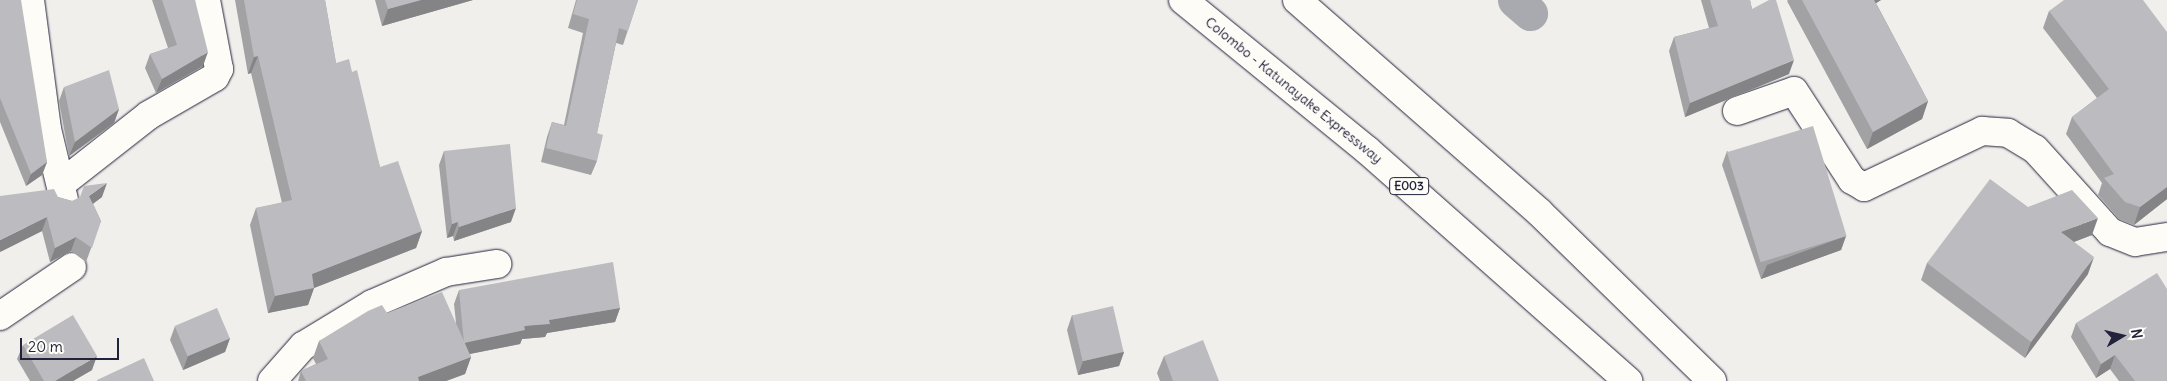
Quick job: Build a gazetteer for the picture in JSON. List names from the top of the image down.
{
  "streets": {
    "main road": ["Colombo - Katunayake Expressway", "E003"]
  },
  "scale_bar": "20 m",
  "north": "right"
}
